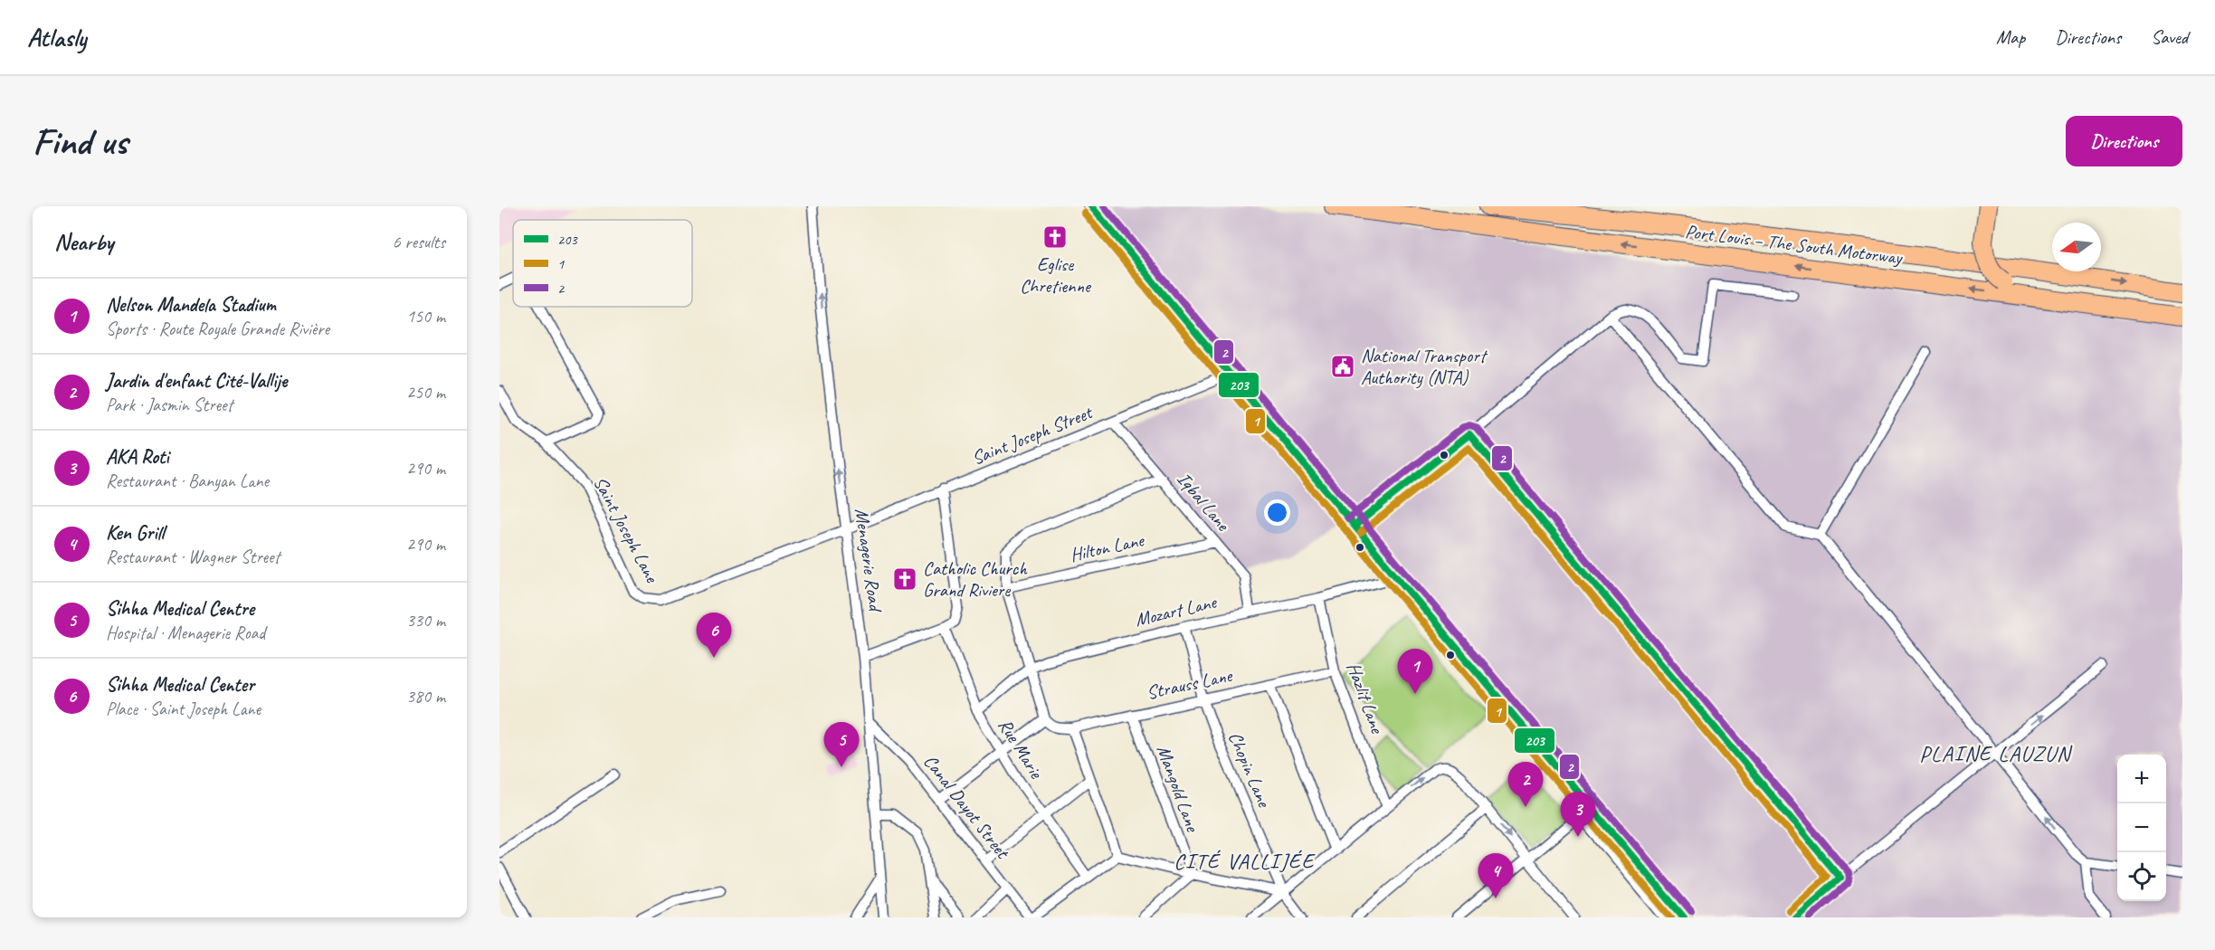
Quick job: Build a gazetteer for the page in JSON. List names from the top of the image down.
{
  "streets": {
    "highway": ["Port Louis – The South Motorway"],
    "street": [
      "Saint Joseph Street",
      "Iqbal Lane",
      "Saint Joseph Lane",
      "Hilton Lane",
      "Menagerie Road",
      "Mozart Lane",
      "Strauss Lane",
      "Hazlit Lane",
      "Rue Marie",
      "Chopin Lane",
      "Mangold Lane",
      "Canal Dayot Street"
    ]
  },
  "crossings": [
    ["Saint Joseph Street", "Iqbal Lane"],
    ["Saint Joseph Street", "Saint Joseph Lane"],
    ["Saint Joseph Street", "Menagerie Road"],
    ["Iqbal Lane", "Hilton Lane"],
    ["Iqbal Lane", "Mozart Lane"],
    ["Saint Joseph Lane", "Menagerie Road"],
    ["Menagerie Road", "Canal Dayot Street"],
    ["Mozart Lane", "Hazlit Lane"],
    ["Mozart Lane", "Rue Marie"],
    ["Mozart Lane", "Chopin Lane"],
    ["Strauss Lane", "Hazlit Lane"],
    ["Strauss Lane", "Chopin Lane"],
    ["Strauss Lane", "Mangold Lane"]
  ],
  "one_way": ["Menagerie Road"],
  "districts": ["PLAINE LAUZUN", "CITÉ VALLIJÉE"],
  "places": {
    "church": ["Eglise Chretienne", "Catholic Church Grand Riviere"],
    "public building": ["National Transport Authority (NTA)"]
  },
  "lines": ["transit line 203", "transit line 2", "transit line 1"],
  "legend": ["203", "1", "2"],
  "north": "left",
  "page": {
    "header": "Atlasly",
    "nav": ["Map", "Directions", "Saved"],
    "buttons": "Directions",
    "title": "Find us",
    "heading": ["Nearby", "6 results"],
    "list": [
      {
        "mark": "1",
        "name": "Nelson Mandela Stadium",
        "note": "Sports · Route Royale Grande Rivière",
        "value": "150 m"
      },
      {
        "mark": "2",
        "name": "Jardin d'enfant Cité-Vallije",
        "note": "Park · Jasmin Street",
        "value": "250 m"
      },
      {
        "mark": "3",
        "name": "AKA Roti",
        "note": "Restaurant · Banyan Lane",
        "value": "290 m"
      },
      {
        "mark": "4",
        "name": "Ken Grill",
        "note": "Restaurant · Wagner Street",
        "value": "290 m"
      },
      {
        "mark": "5",
        "name": "Sihha Medical Centre",
        "note": "Hospital · Menagerie Road",
        "value": "330 m"
      },
      {
        "mark": "6",
        "name": "Sihha Medical Center",
        "note": "Place · Saint Joseph Lane",
        "value": "380 m"
      }
    ],
    "pins": [
      "6",
      "1",
      "5",
      "2",
      "3",
      "4"
    ],
    "map_buttons": ["+", "−"]
  }
}
